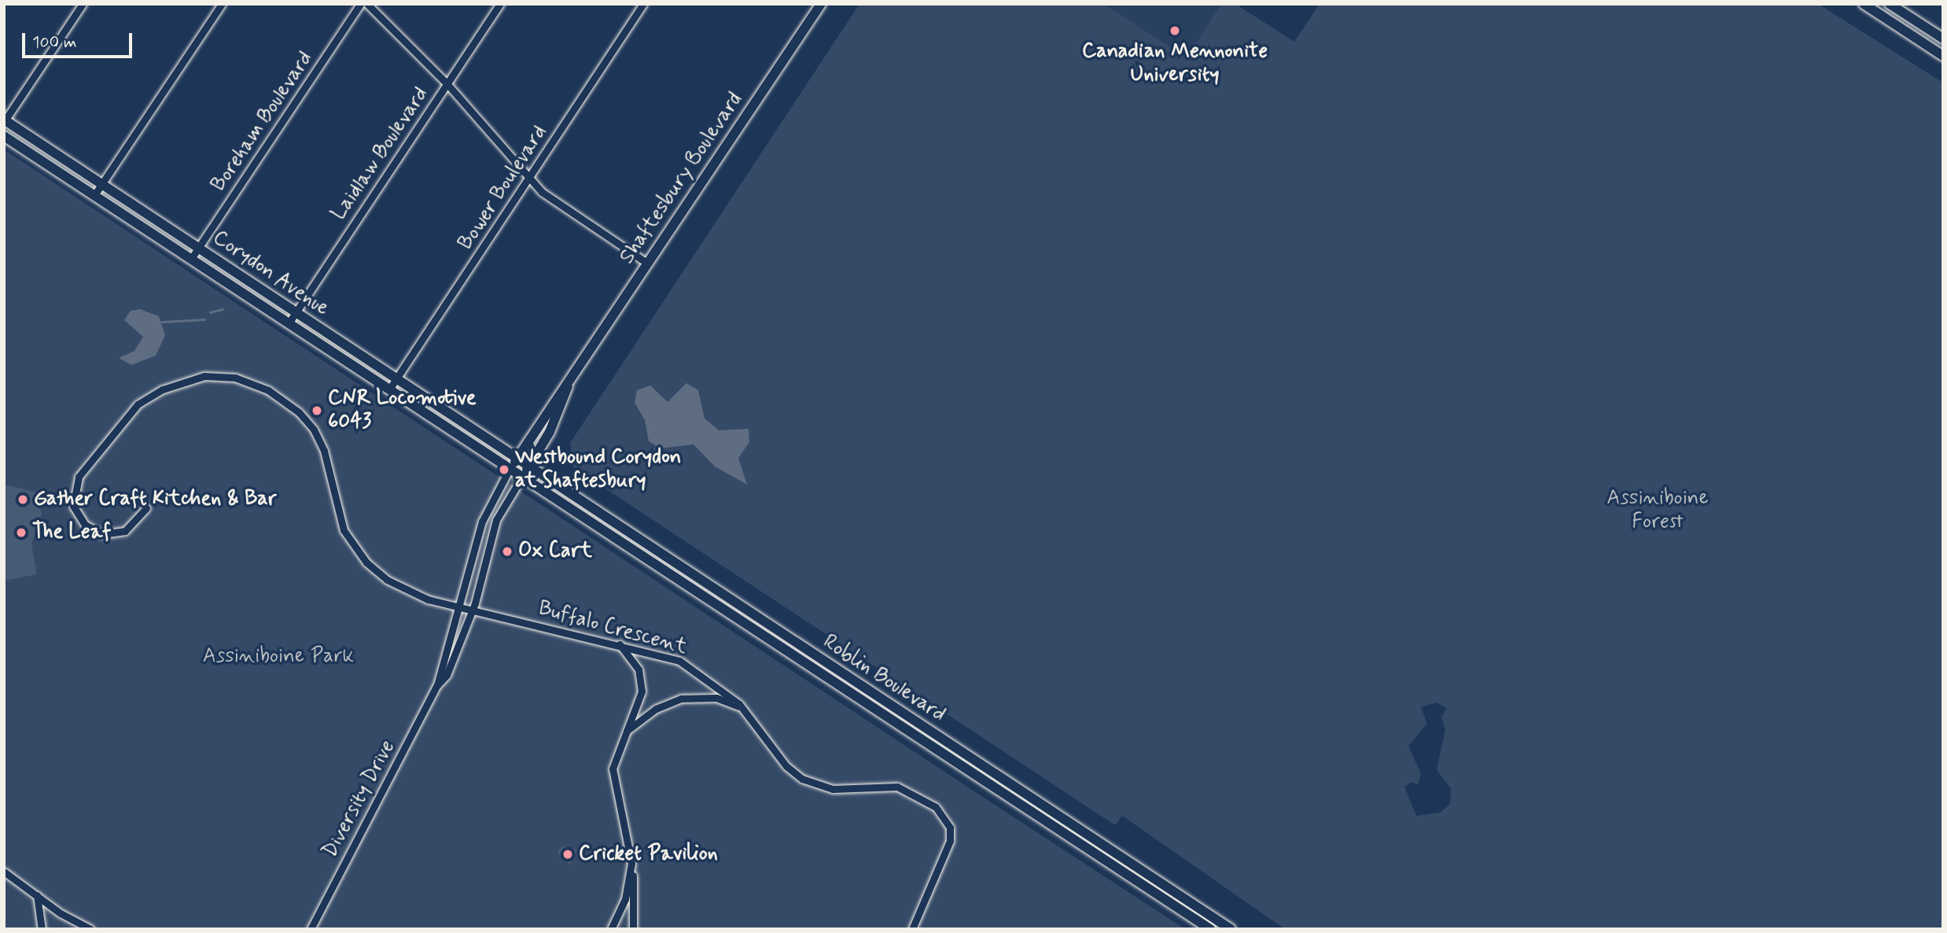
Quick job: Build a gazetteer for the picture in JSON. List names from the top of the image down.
{
  "streets": {
    "main road": ["Shaftesbury Boulevard", "Corydon Avenue", "Roblin Boulevard"],
    "street": [
      "Boreham Boulevard",
      "Laidlaw Boulevard",
      "Bower Boulevard",
      "Buffalo Crescent",
      "Diversity Drive"
    ]
  },
  "crossings": [
    ["Boreham Boulevard", "Corydon Avenue"],
    ["Laidlaw Boulevard", "Corydon Avenue"],
    ["Shaftesbury Boulevard", "Corydon Avenue"],
    ["Shaftesbury Boulevard", "Roblin Boulevard"],
    ["Shaftesbury Boulevard", "Diversity Drive"],
    ["Bower Boulevard", "Corydon Avenue"],
    ["Corydon Avenue", "Roblin Boulevard"],
    ["Corydon Avenue", "Diversity Drive"],
    ["Buffalo Crescent", "Diversity Drive"],
    ["Roblin Boulevard", "Diversity Drive"]
  ],
  "parks": ["Assiniboine Forest", "Assiniboine Park"],
  "places": [
    "Canadian Mennonite University",
    "CNR Locomotive 6043",
    "Westbound Corydon at Shaftesbury",
    "Gather Craft Kitchen & Bar",
    "The Leaf",
    "Ox Cart",
    "Cricket Pavilion"
  ],
  "scale_bar": "100 m"
}
